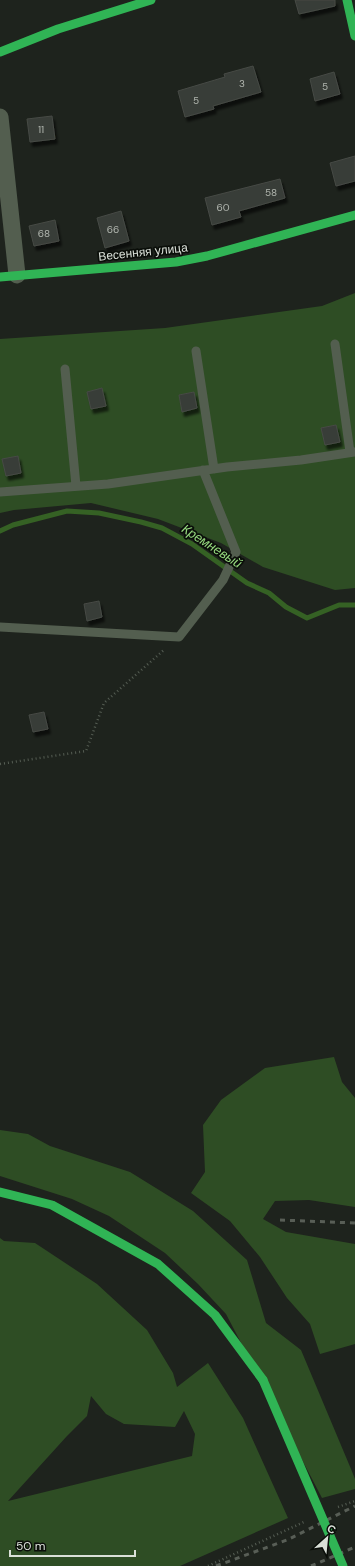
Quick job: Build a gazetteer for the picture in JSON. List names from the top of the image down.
{
  "streets": {
    "street": ["Весенняя улица"]
  },
  "water": ["Кремневый"],
  "house_numbers": [
    "3",
    "5",
    "5",
    "11",
    "58",
    "60",
    "66",
    "68"
  ],
  "scale_bar": "50 m",
  "north": "top right"
}
